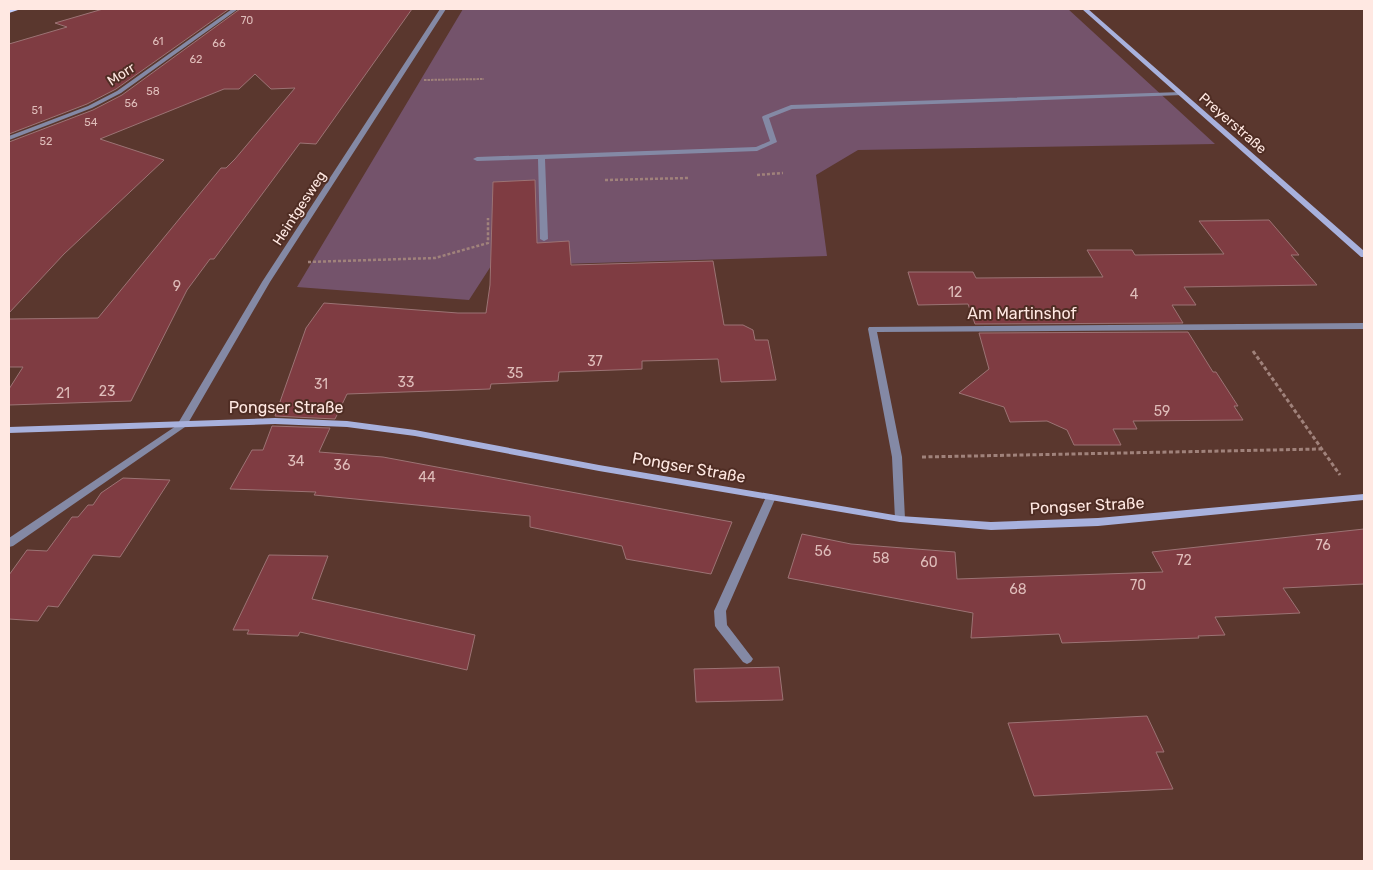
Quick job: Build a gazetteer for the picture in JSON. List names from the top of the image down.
{
  "streets": {
    "main road": ["Preyerstraße", "Pongser Straße"],
    "street": ["Morr", "Heintgesweg", "Am Martinshof"]
  },
  "crossings": [
    ["Heintgesweg", "Pongser Straße"],
    ["Am Martinshof", "Pongser Straße"]
  ],
  "house_numbers": [
    "70",
    "61",
    "66",
    "62",
    "58",
    "56",
    "51",
    "54",
    "52",
    "9",
    "12",
    "4",
    "37",
    "35",
    "33",
    "31",
    "23",
    "21",
    "59",
    "34",
    "36",
    "44",
    "76",
    "56",
    "58",
    "72",
    "60",
    "70",
    "68"
  ]
}
